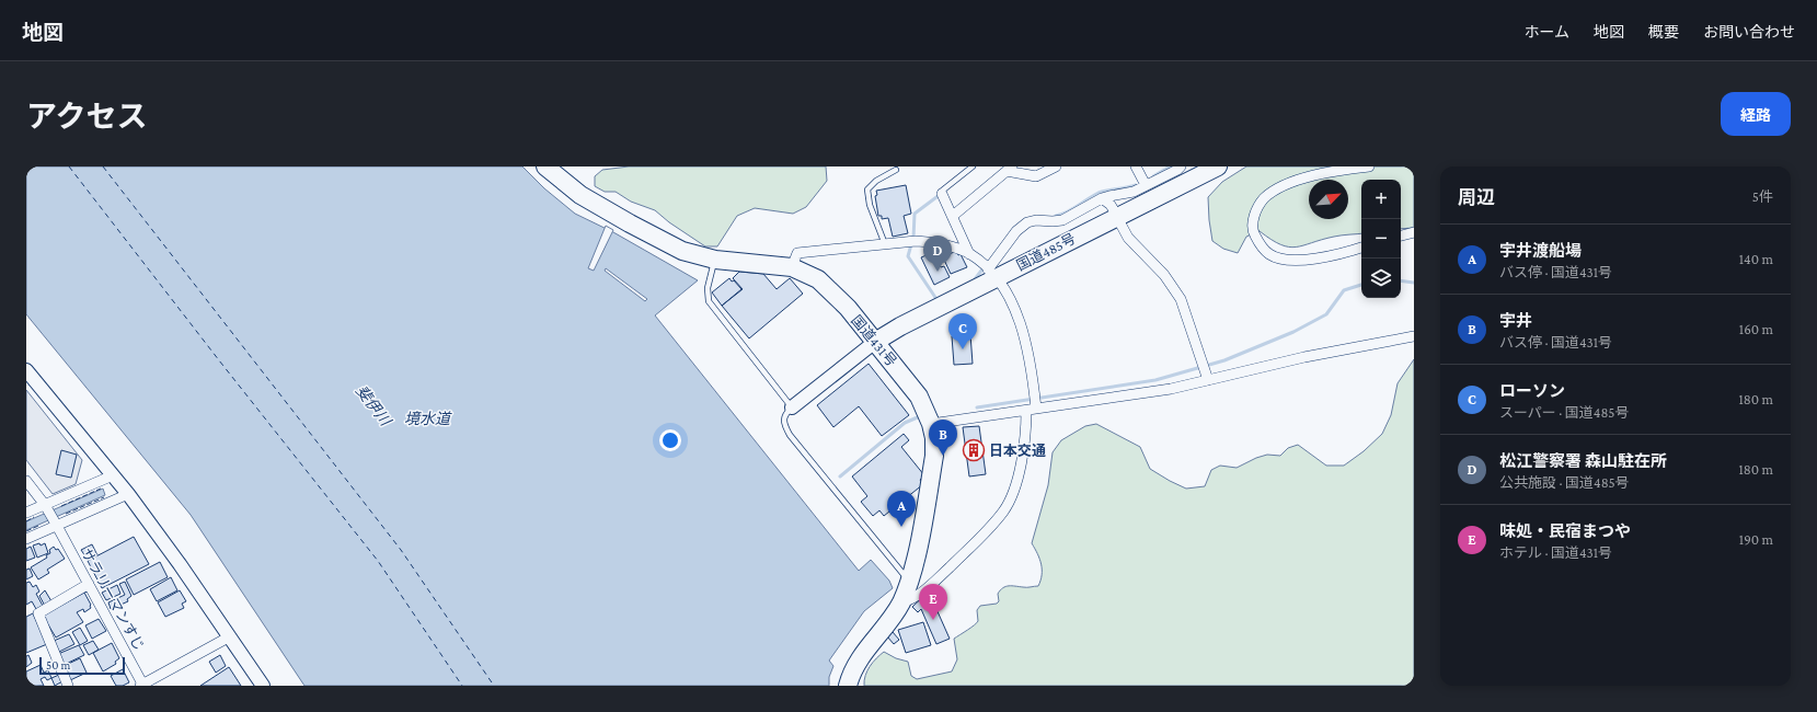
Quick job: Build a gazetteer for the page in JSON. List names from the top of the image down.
{
  "streets": {
    "highway": ["国道485号", "国道431号"],
    "street": ["サラリーマンすじ"]
  },
  "crossings": [
    ["国道485号", "国道431号"]
  ],
  "water": ["斐伊川", "境水道"],
  "places": {
    "building": ["日本交通"]
  },
  "scale_bar": "50 m",
  "north": "top right",
  "page": {
    "header": "地図",
    "nav": [
      "ホーム",
      "地図",
      "概要",
      "お問い合わせ"
    ],
    "title": "アクセス",
    "buttons": "経路",
    "heading": ["周辺", "5件"],
    "map_buttons": ["+", "−"],
    "list": [
      {
        "mark": "A",
        "name": "宇井渡船場",
        "note": "バス停 · 国道431号",
        "value": "140 m"
      },
      {
        "mark": "B",
        "name": "宇井",
        "note": "バス停 · 国道431号",
        "value": "160 m"
      },
      {
        "mark": "C",
        "name": "ローソン",
        "note": "スーパー · 国道485号",
        "value": "180 m"
      },
      {
        "mark": "D",
        "name": "松江警察署 森山駐在所",
        "note": "公共施設 · 国道485号",
        "value": "180 m"
      },
      {
        "mark": "E",
        "name": "味処・民宿まつや",
        "note": "ホテル · 国道431号",
        "value": "190 m"
      }
    ],
    "pins": [
      "D",
      "C",
      "B",
      "A",
      "E"
    ],
    "scale": "50 m"
  }
}
